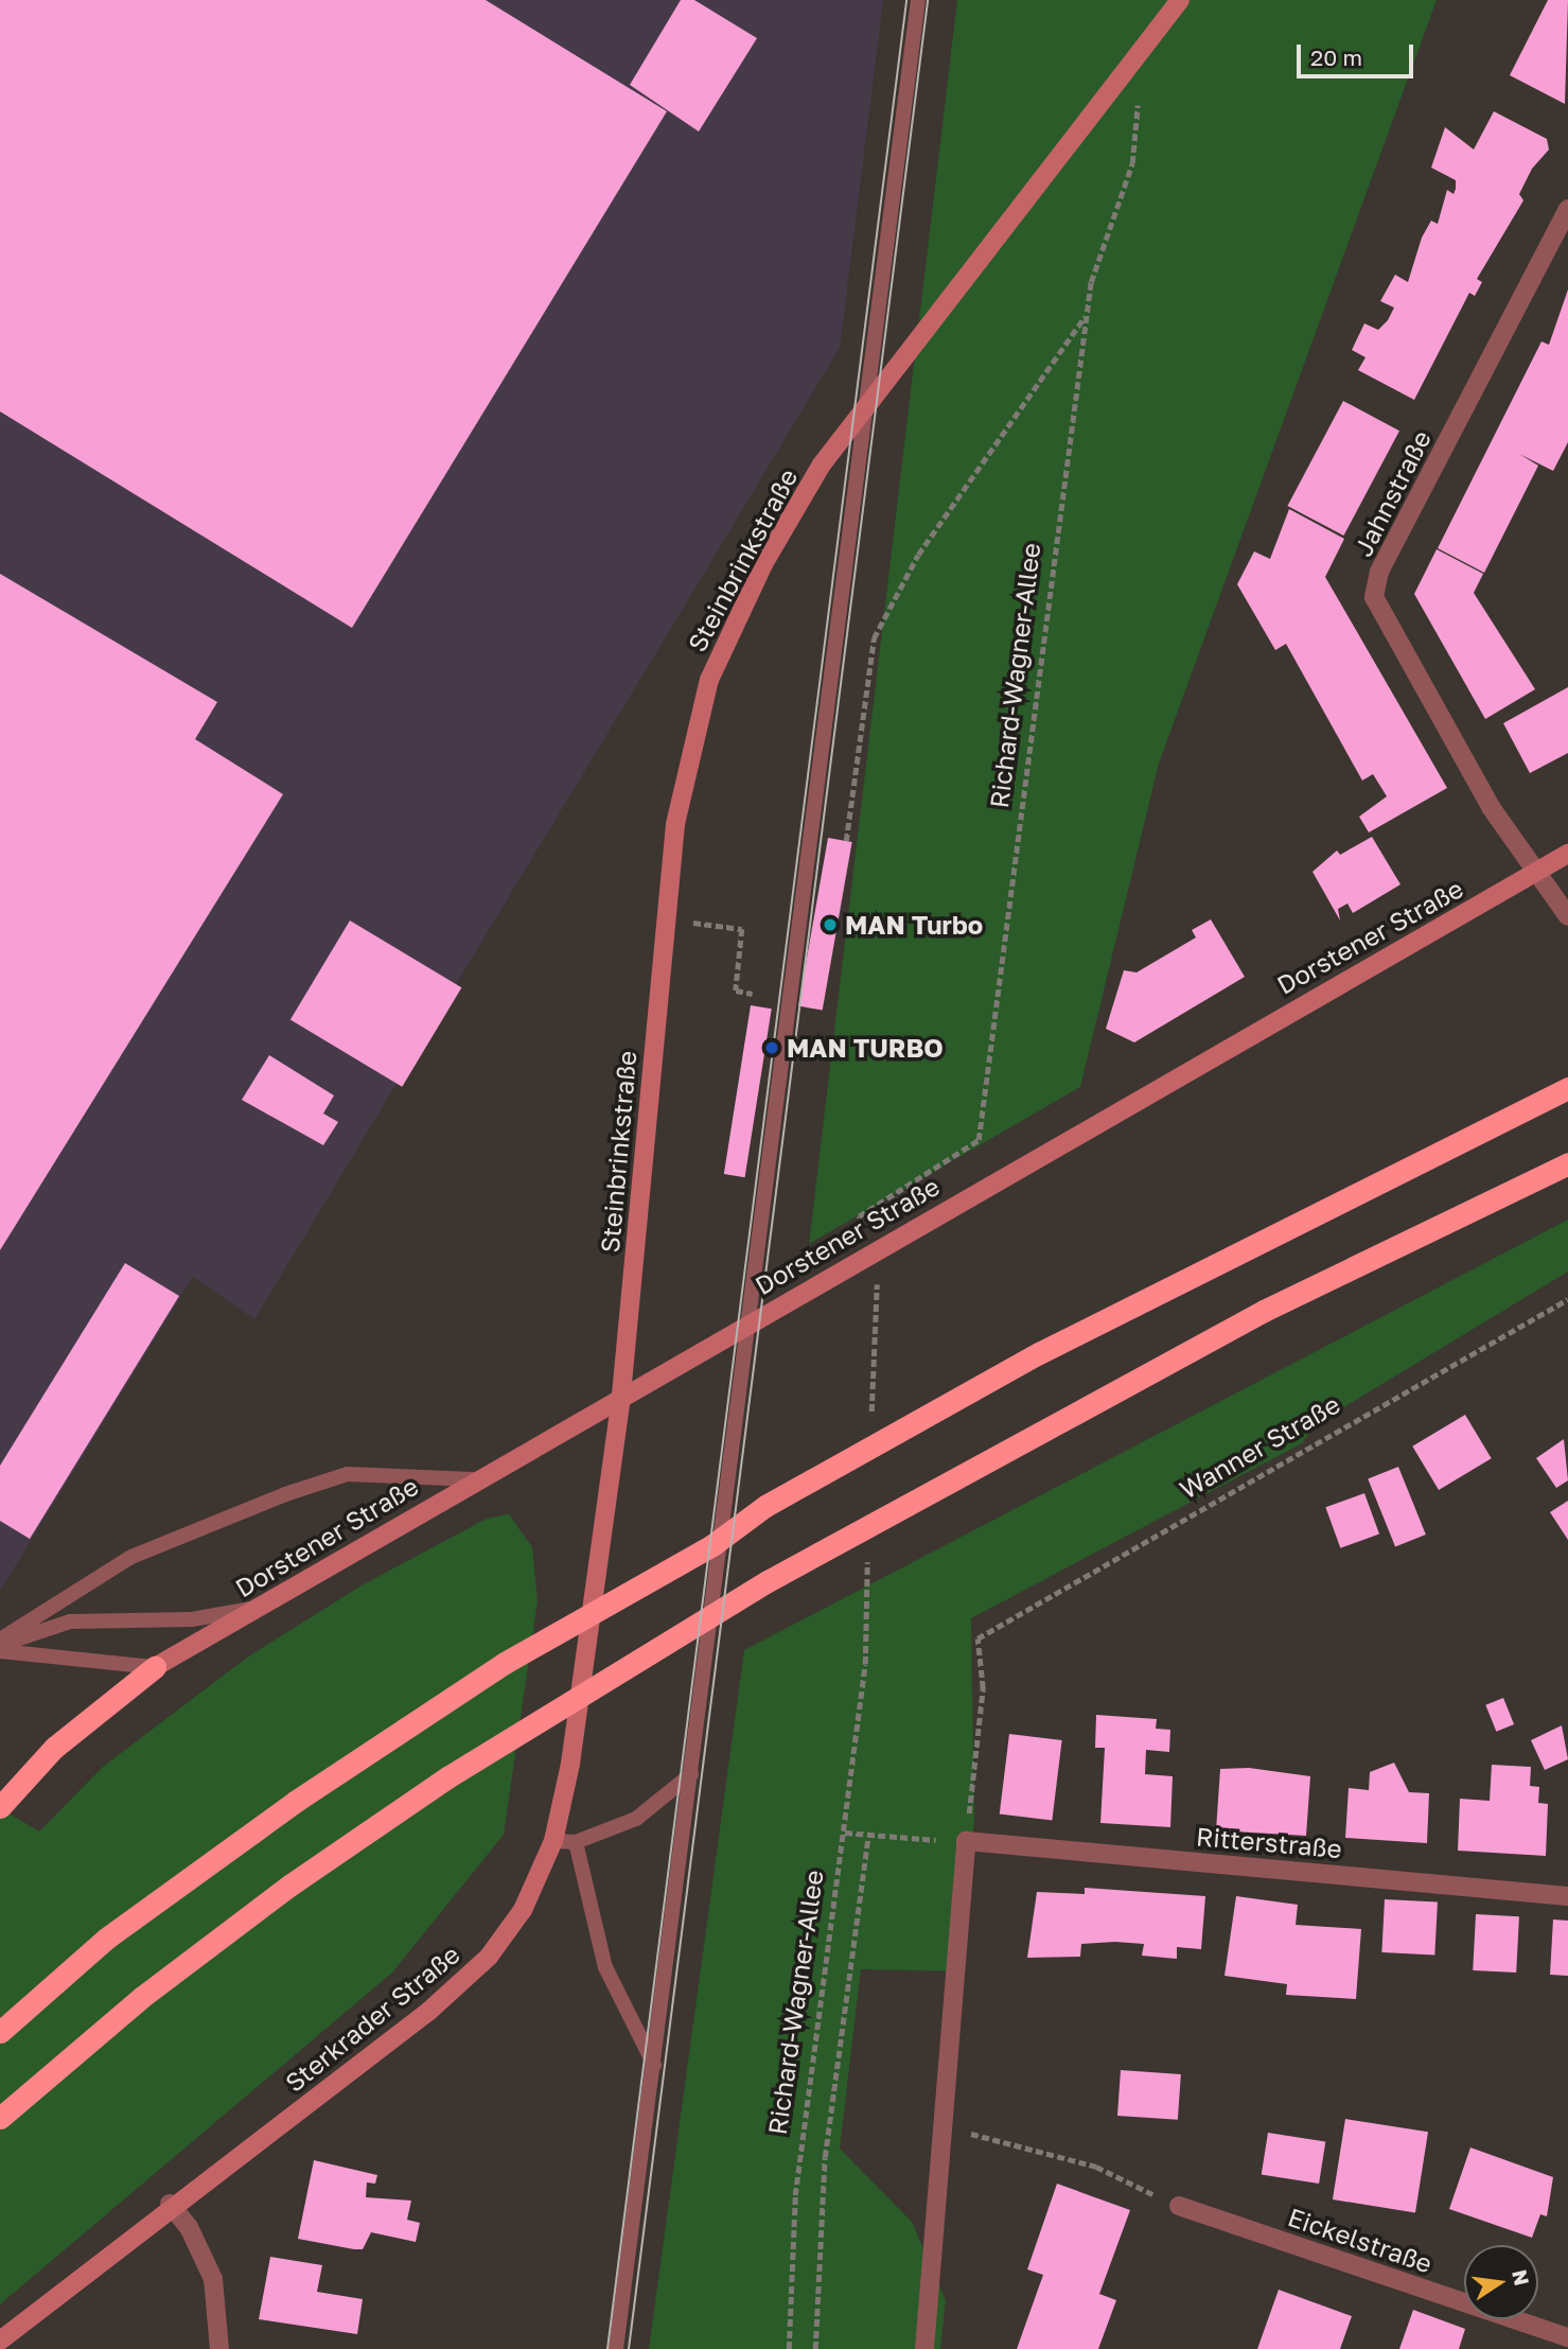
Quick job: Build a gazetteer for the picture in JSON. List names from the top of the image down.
{
  "streets": {
    "street": [
      "Jahnstraße",
      "Steinbrinkstraße",
      "Dorstener Straße",
      "Ritterstraße",
      "Sterkrader Straße",
      "Eickelstraße"
    ],
    "path": ["Richard-Wagner-Allee", "Wanner Straße"]
  },
  "crossings": [
    ["Jahnstraße", "Dorstener Straße"],
    ["Steinbrinkstraße", "Richard-Wagner-Allee"],
    ["Steinbrinkstraße", "Dorstener Straße"],
    ["Steinbrinkstraße", "Sterkrader Straße"],
    ["Richard-Wagner-Allee", "Dorstener Straße"],
    ["Dorstener Straße", "Sterkrader Straße"],
    ["Wanner Straße", "Ritterstraße"]
  ],
  "places": ["MAN Turbo", "MAN TURBO"],
  "scale_bar": "20 m",
  "north": "right"
}
